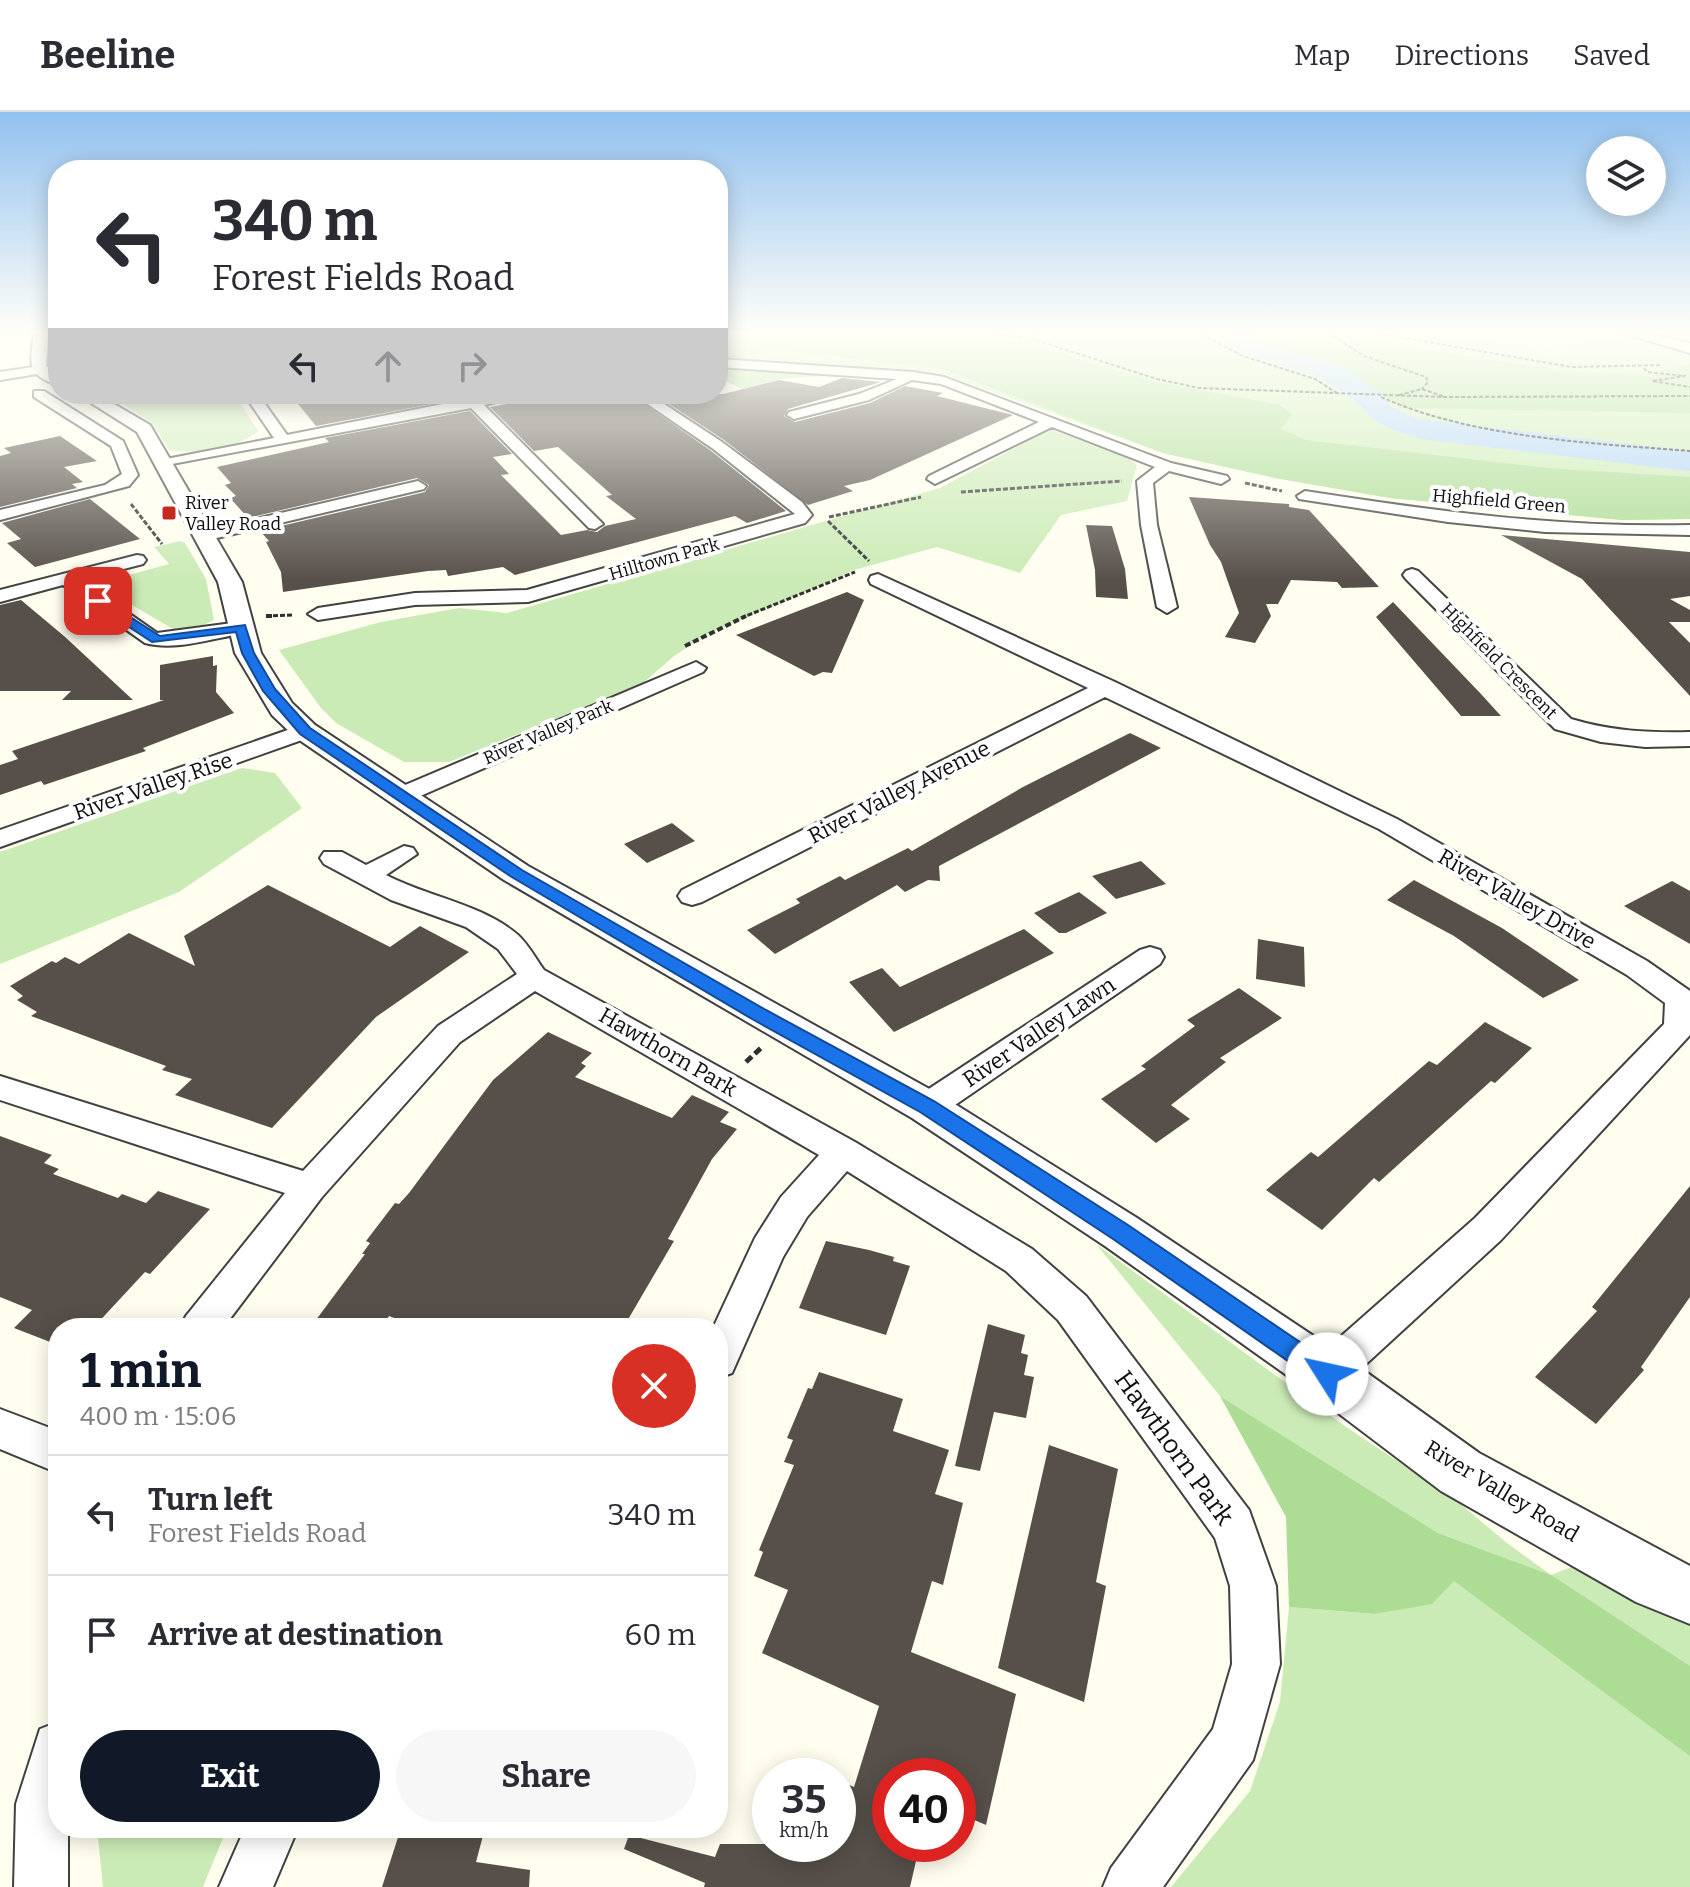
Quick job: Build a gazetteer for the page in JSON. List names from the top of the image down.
{
  "streets": {
    "street": [
      "Highfield Green",
      "Hilltown Park",
      "Highfield Crescent",
      "River Valley Park",
      "River Valley Rise",
      "River Valley Avenue",
      "River Valley Drive",
      "River Valley Lawn",
      "Hawthorn Park",
      "River Valley Road"
    ]
  },
  "crossings": [
    ["River Valley Park", "River Valley Road"],
    ["River Valley Rise", "River Valley Road"],
    ["River Valley Avenue", "River Valley Drive"],
    ["River Valley Drive", "River Valley Road"],
    ["River Valley Lawn", "River Valley Road"]
  ],
  "places": {
    "transit": ["River Valley Road"]
  },
  "page": {
    "header": "Beeline",
    "nav": ["Map", "Directions", "Saved"],
    "turn": ["340 m", "Forest Fields Road"],
    "heading": ["1 min", "400 m · 15:06"],
    "list": [
      {
        "name": "Turn left",
        "note": "Forest Fields Road",
        "value": "340 m"
      },
      {
        "name": "Arrive at destination",
        "value": "60 m"
      }
    ],
    "buttons": ["Exit", "Share"],
    "speed": "35 km/h",
    "limit": "40"
  }
}
